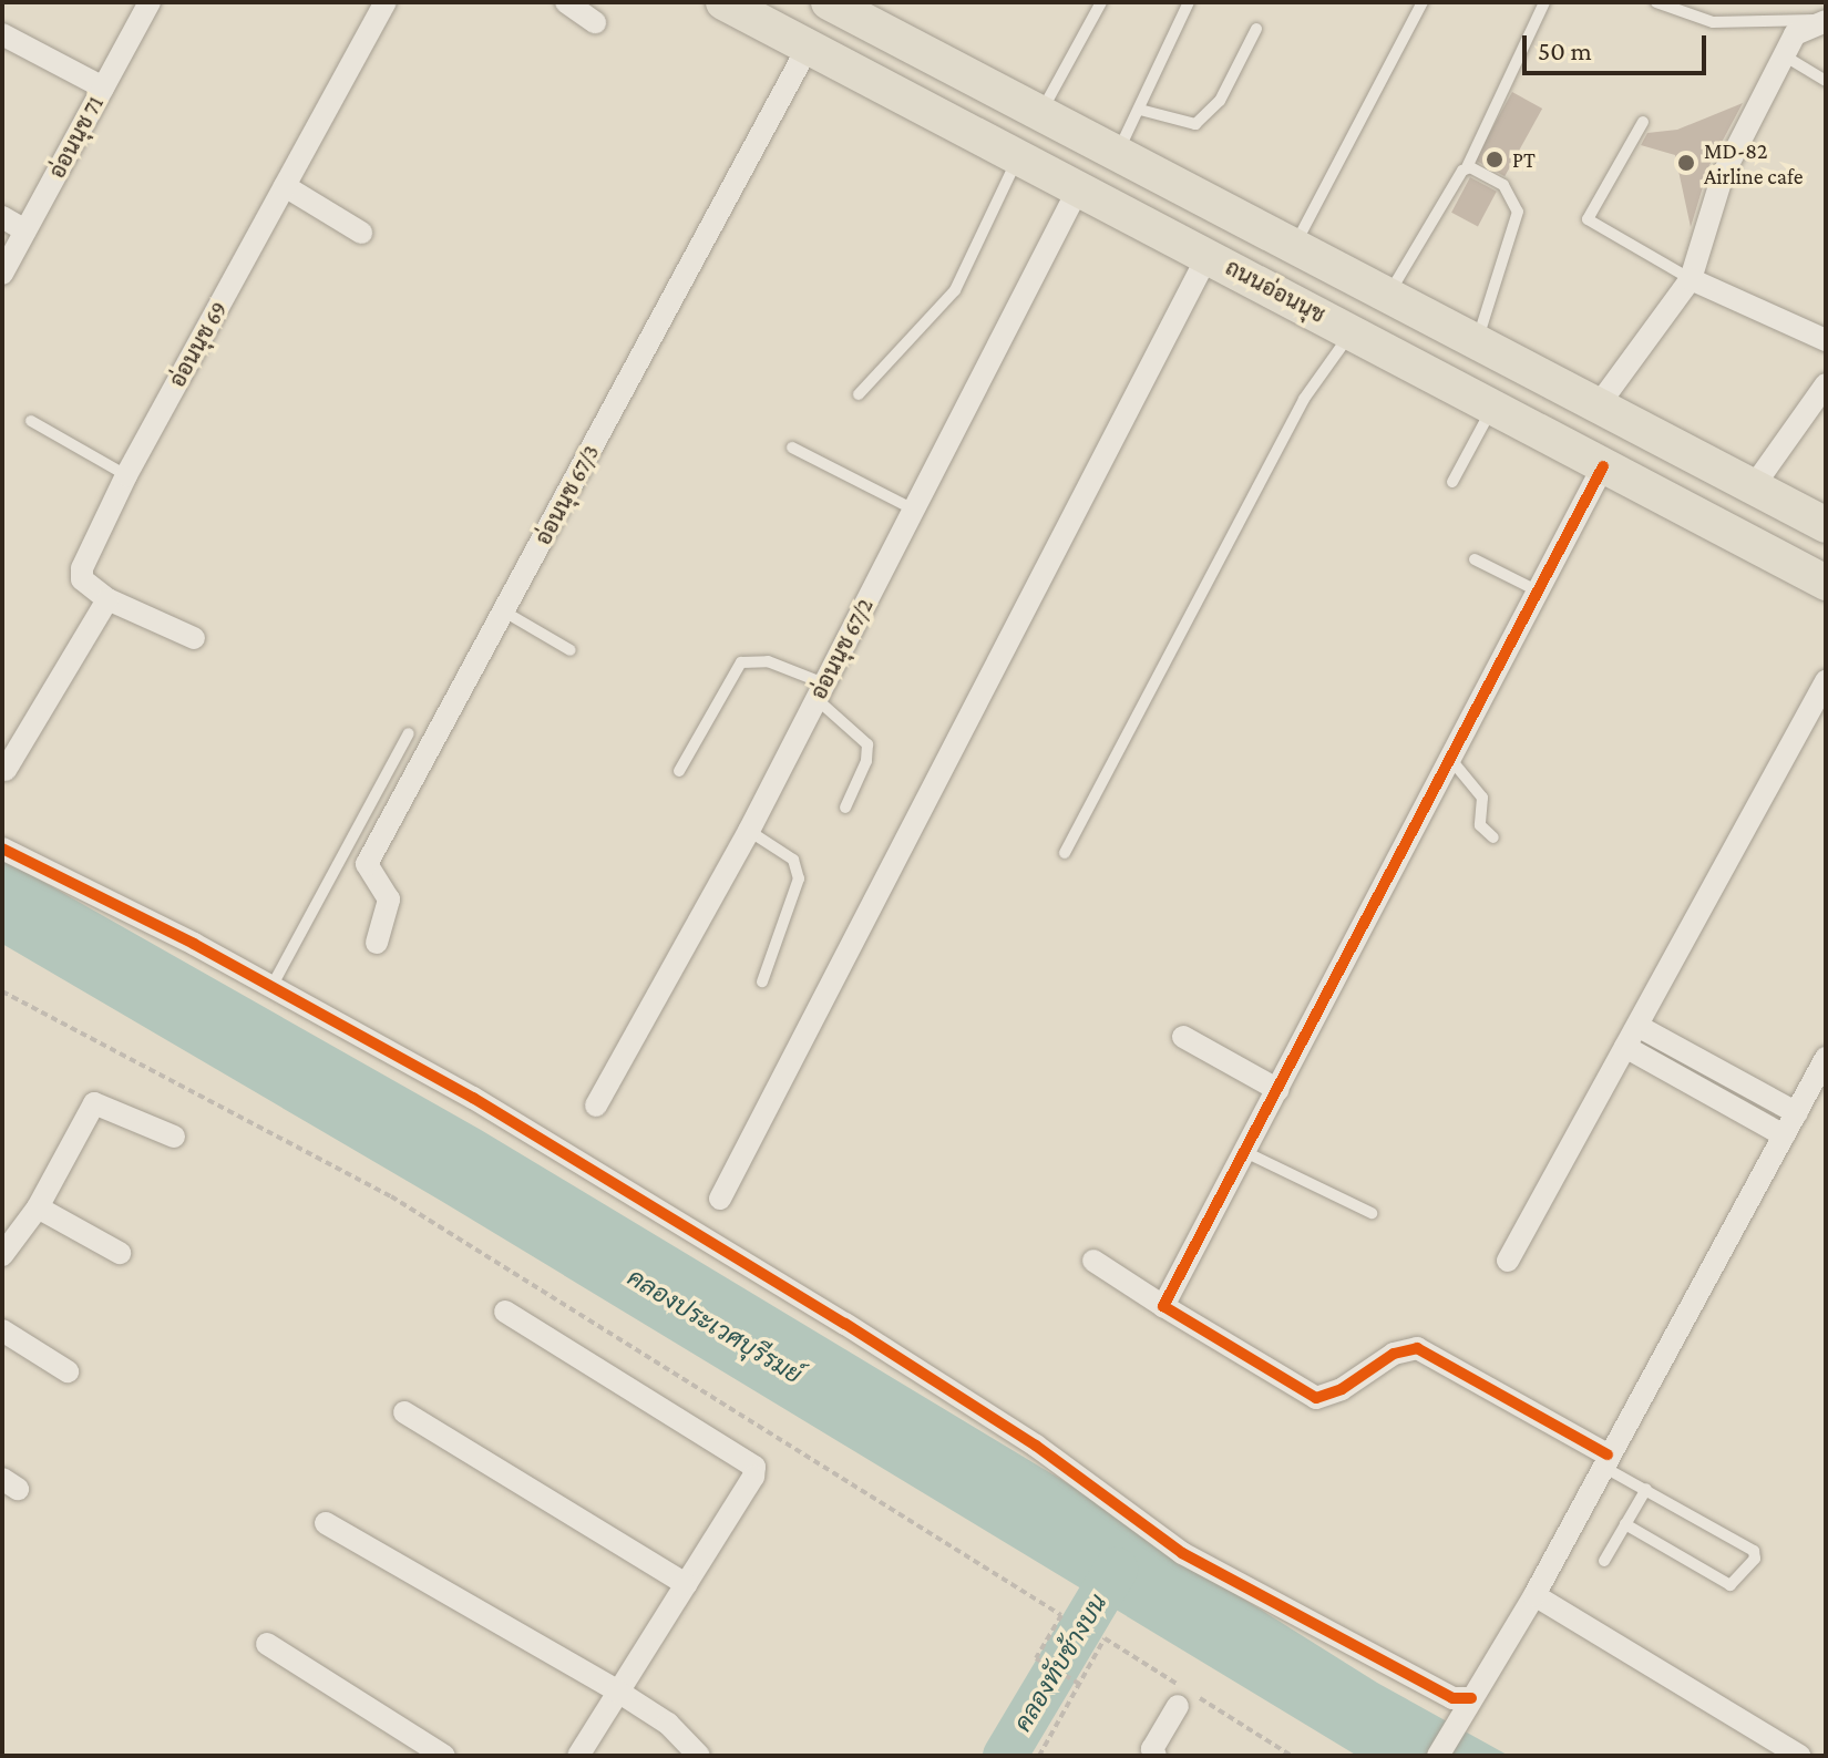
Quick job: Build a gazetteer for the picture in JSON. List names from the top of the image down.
{
  "streets": {
    "main road": ["ถนนอ่อนนุช"],
    "street": [
      "อ่อนนุช 71",
      "อ่อนนุช 69",
      "อ่อนนุช 67/3",
      "อ่อนนุช 67/2"
    ]
  },
  "crossings": [
    ["ถนนอ่อนนุช", "อ่อนนุช 67/3"],
    ["ถนนอ่อนนุช", "อ่อนนุช 67/2"]
  ],
  "water": ["คลองประเวศบุรีรมย์", "คลองทับช้างบน"],
  "places": ["PT", "MD-82 Airline cafe"],
  "scale_bar": "50 m"
}
